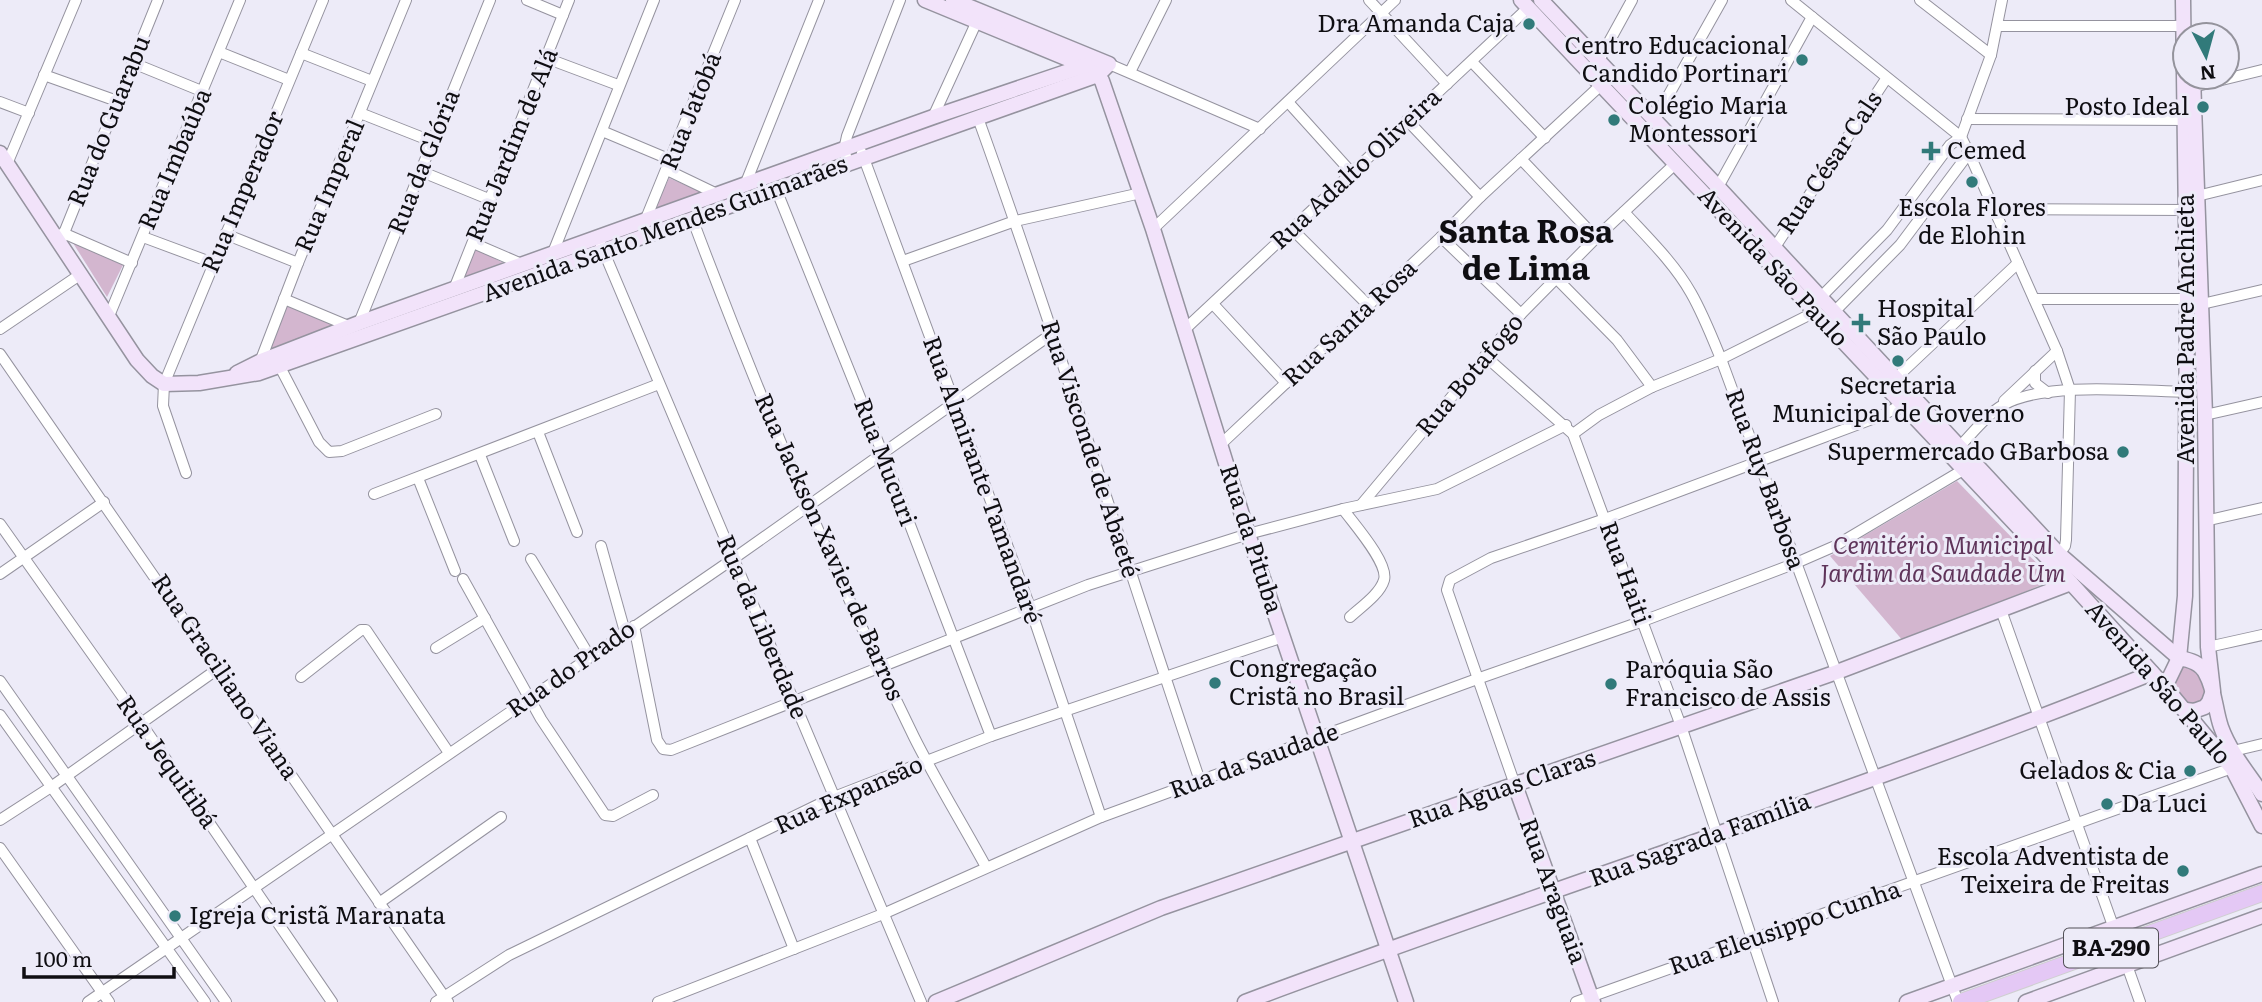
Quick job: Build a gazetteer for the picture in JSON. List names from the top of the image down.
{
  "streets": {
    "main road": ["BA-290"],
    "street": [
      "Rua Jatobá",
      "Rua do Guarabu",
      "Rua Jardim de Alá",
      "Rua Imbaúba",
      "Rua da Glória",
      "Rua César Cals",
      "Rua Adalto Oliveira",
      "Rua Imperal",
      "Rua Imperador",
      "Avenida Santo Mendes Guimarães",
      "Avenida São Paulo",
      "Rua Santa Rosa",
      "Avenida Padre Anchieta",
      "Rua Botafogo",
      "Rua Visconde de Abaeté",
      "Rua Mucuri",
      "Rua Ruy Barbosa",
      "Rua Almirante Tamandaré",
      "Rua da Pituba",
      "Rua Jackson Xavier de Barros",
      "Rua Haiti",
      "Rua da Liberdade",
      "Rua do Prado",
      "Rua Graciliano Viana",
      "Rua da Saudade",
      "Rua Jequitibá",
      "Rua Águas Claras",
      "Rua Expansão",
      "Rua Sagrada Família",
      "Rua Araguaia",
      "Rua Eleusippo Cunha"
    ]
  },
  "crossings": [
    ["Rua Jatobá", "Avenida Santo Mendes Guimarães"],
    ["Rua Jardim de Alá", "Avenida Santo Mendes Guimarães"],
    ["Rua da Glória", "Avenida Santo Mendes Guimarães"],
    ["Rua César Cals", "Avenida São Paulo"],
    ["Rua Adalto Oliveira", "Avenida São Paulo"],
    ["Rua Adalto Oliveira", "Rua da Pituba"],
    ["Rua Imperal", "Avenida Santo Mendes Guimarães"],
    ["Rua Imperador", "Avenida Santo Mendes Guimarães"],
    ["Avenida Santo Mendes Guimarães", "Rua Visconde de Abaeté"],
    ["Avenida Santo Mendes Guimarães", "Rua Mucuri"],
    ["Avenida Santo Mendes Guimarães", "Rua Almirante Tamandaré"],
    ["Avenida Santo Mendes Guimarães", "Rua da Pituba"],
    ["Avenida Santo Mendes Guimarães", "Rua Jackson Xavier de Barros"],
    ["Avenida Santo Mendes Guimarães", "Rua da Liberdade"],
    ["Avenida São Paulo", "Rua Santa Rosa"],
    ["Avenida São Paulo", "Avenida Padre Anchieta"],
    ["Avenida São Paulo", "Rua Botafogo"],
    ["Avenida São Paulo", "Rua da Saudade"],
    ["Avenida São Paulo", "Rua Águas Claras"],
    ["Avenida São Paulo", "Rua Sagrada Família"],
    ["Avenida São Paulo", "Rua Eleusippo Cunha"],
    ["Rua Santa Rosa", "Rua da Pituba"],
    ["Rua Botafogo", "Rua Ruy Barbosa"],
    ["Rua Visconde de Abaeté", "Rua do Prado"],
    ["Rua Visconde de Abaeté", "Rua da Saudade"],
    ["Rua Visconde de Abaeté", "Rua Expansão"],
    ["Rua Mucuri", "Rua do Prado"],
    ["Rua Mucuri", "Rua Expansão"],
    ["Rua Ruy Barbosa", "Rua da Saudade"],
    ["Rua Ruy Barbosa", "Rua Águas Claras"],
    ["Rua Ruy Barbosa", "Rua Sagrada Família"],
    ["Rua Ruy Barbosa", "Rua Eleusippo Cunha"],
    ["Rua Ruy Barbosa", "BA-290"],
    ["Rua Almirante Tamandaré", "Rua do Prado"],
    ["Rua Almirante Tamandaré", "Rua da Saudade"],
    ["Rua Almirante Tamandaré", "Rua Expansão"],
    ["Rua da Pituba", "Rua da Saudade"],
    ["Rua da Pituba", "Rua Águas Claras"],
    ["Rua da Pituba", "Rua Expansão"],
    ["Rua da Pituba", "Rua Sagrada Família"],
    ["Rua Jackson Xavier de Barros", "Rua do Prado"],
    ["Rua Jackson Xavier de Barros", "Rua da Saudade"],
    ["Rua Jackson Xavier de Barros", "Rua Expansão"],
    ["Rua Haiti", "Rua da Saudade"],
    ["Rua Haiti", "Rua Águas Claras"],
    ["Rua Haiti", "Rua Sagrada Família"],
    ["Rua Haiti", "Rua Araguaia"],
    ["Rua Haiti", "Rua Eleusippo Cunha"],
    ["Rua da Liberdade", "Rua do Prado"],
    ["Rua da Liberdade", "Rua da Saudade"],
    ["Rua da Liberdade", "Rua Expansão"],
    ["Rua do Prado", "Rua Graciliano Viana"],
    ["Rua do Prado", "Rua Jequitibá"],
    ["Rua Graciliano Viana", "Rua Expansão"],
    ["Rua da Saudade", "Rua Araguaia"],
    ["Rua Águas Claras", "Rua Araguaia"],
    ["Rua Sagrada Família", "Rua Araguaia"],
    ["Rua Araguaia", "Rua Eleusippo Cunha"]
  ],
  "districts": ["Santa Rosa de Lima"],
  "parks": ["Cemitério Municipal Jardim da Saudade Um"],
  "places": {
    "other": [
      "Dra Amanda Caja",
      "Centro Educacional Candido Portinari",
      "Posto Ideal",
      "Colégio Maria Montessori",
      "Escola Flores de Elohin",
      "Secretaria Municipal de Governo",
      "Supermercado GBarbosa",
      "Congregação Cristã no Brasil",
      "Paróquia São Francisco de Assis",
      "Gelados & Cia",
      "Da Luci",
      "Escola Adventista de Teixeira de Freitas",
      "Igreja Cristã Maranata"
    ],
    "health": ["Cemed", "Hospital São Paulo"]
  },
  "scale_bar": "100 m",
  "north": "bottom"
}
